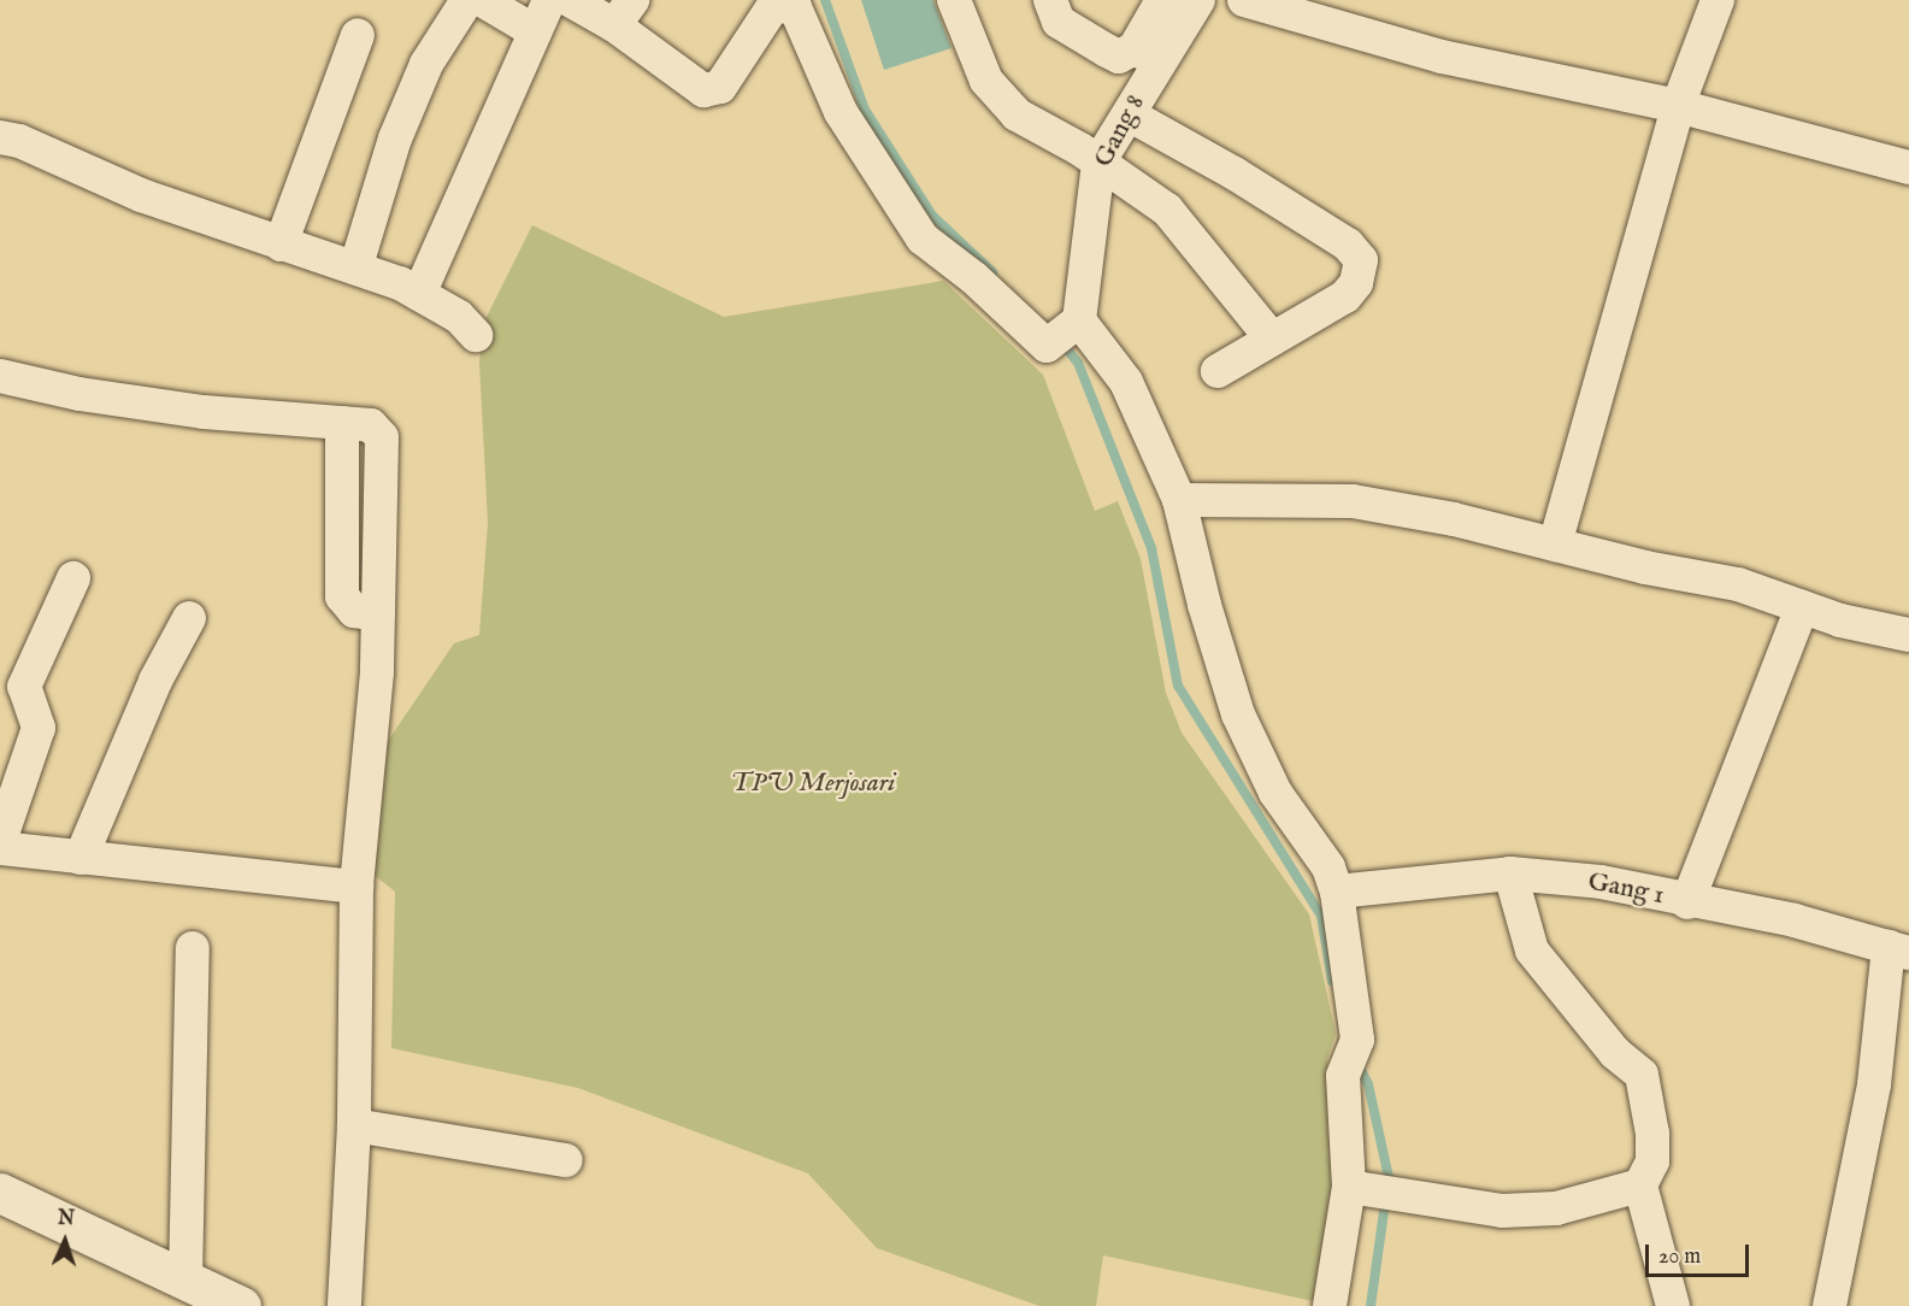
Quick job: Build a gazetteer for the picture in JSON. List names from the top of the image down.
{
  "streets": {
    "street": ["Gang 8", "Gang 1"]
  },
  "parks": ["TPU Merjosari"],
  "scale_bar": "20 m",
  "north": "top"
}
